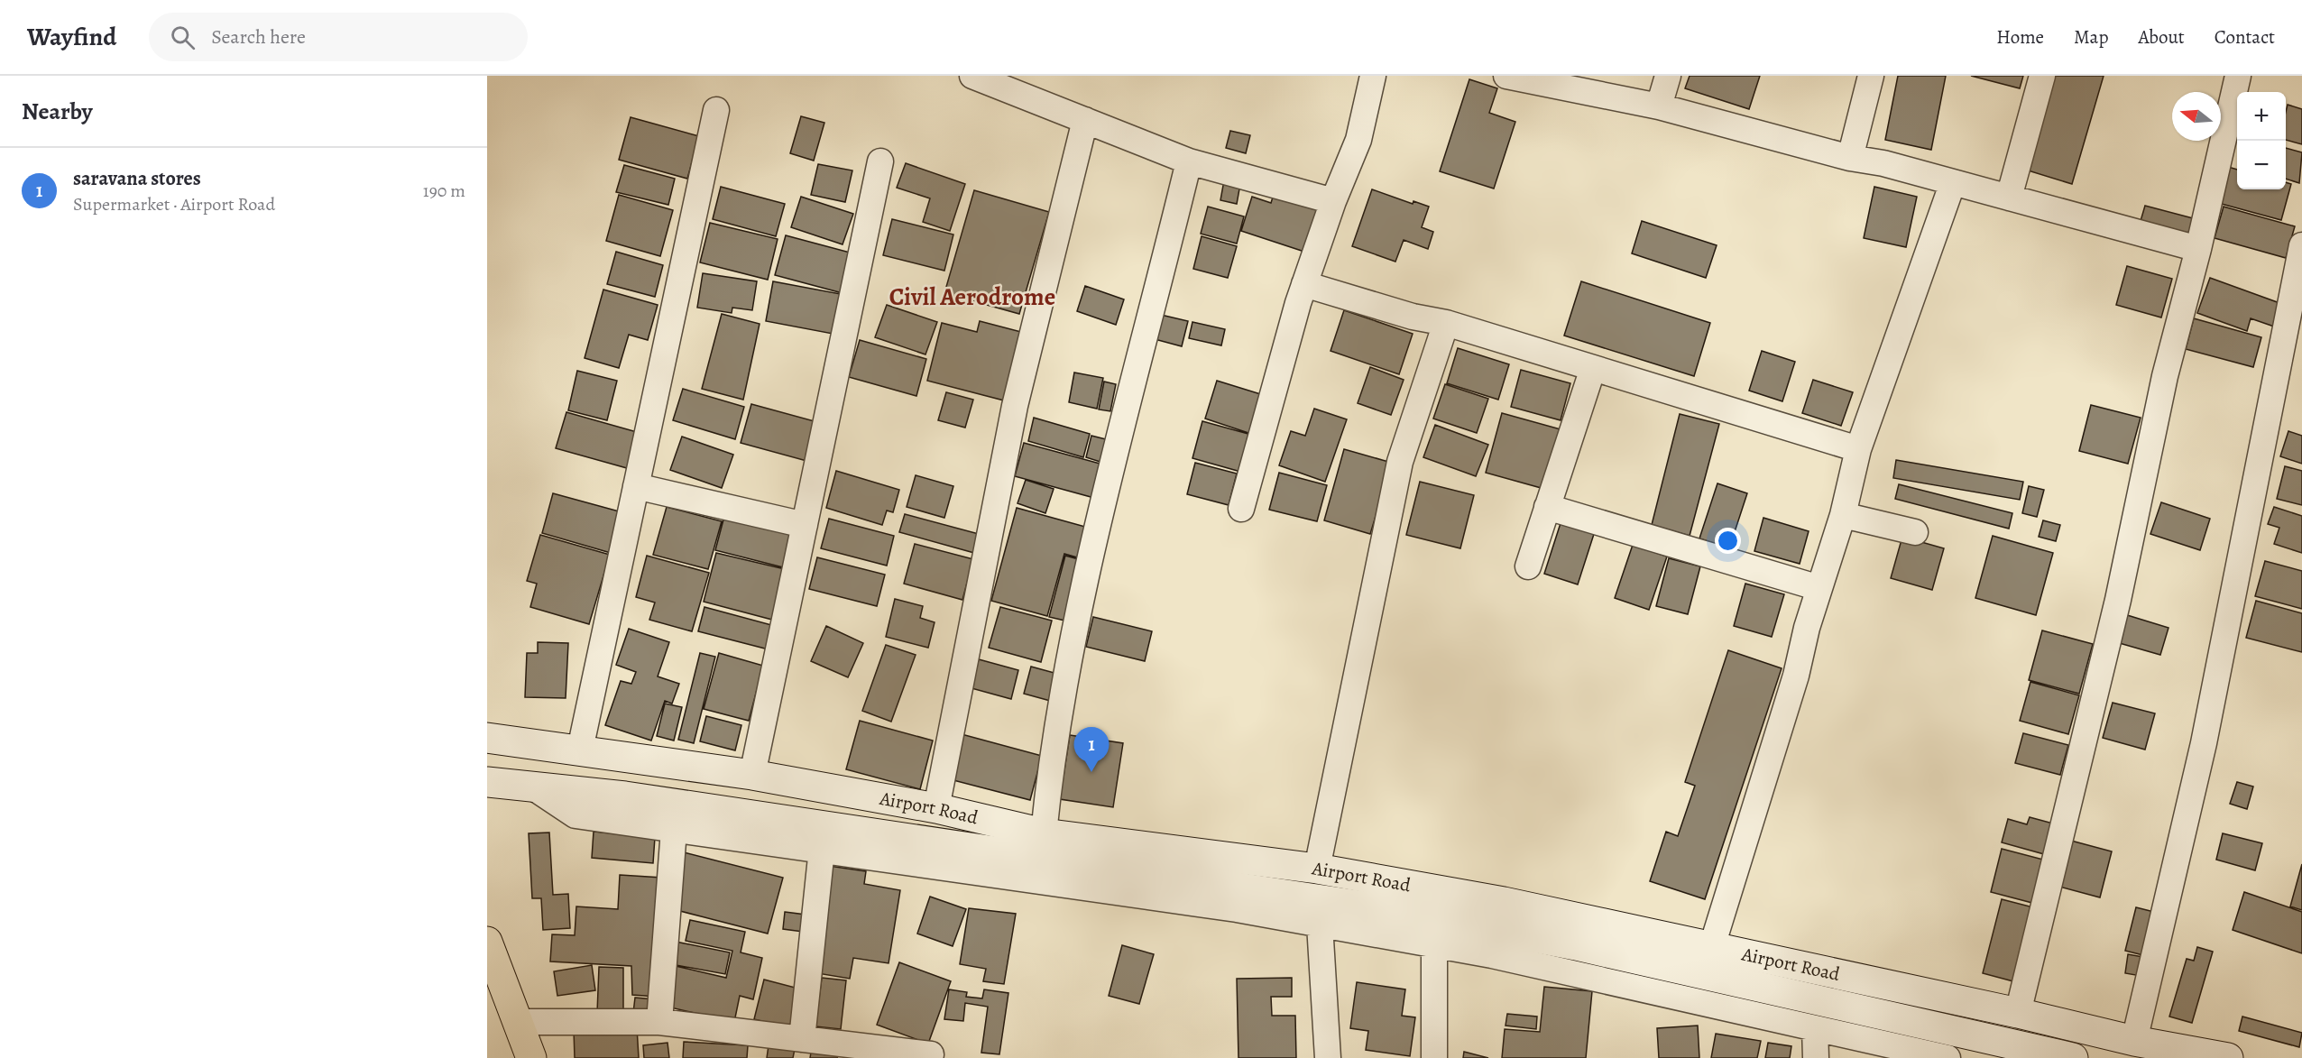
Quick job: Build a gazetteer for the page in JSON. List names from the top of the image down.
{
  "streets": {
    "street": ["Airport Road"]
  },
  "districts": ["Civil Aerodrome"],
  "north": "left",
  "page": {
    "header": "Wayfind",
    "search": "Search here",
    "nav": [
      "Home",
      "Map",
      "About",
      "Contact"
    ],
    "heading": "Nearby",
    "map_buttons": ["+", "−"],
    "list": [
      {
        "mark": "1",
        "name": "saravana stores",
        "note": "Supermarket · Airport Road",
        "value": "190 m"
      }
    ],
    "pins": "1"
  }
}
